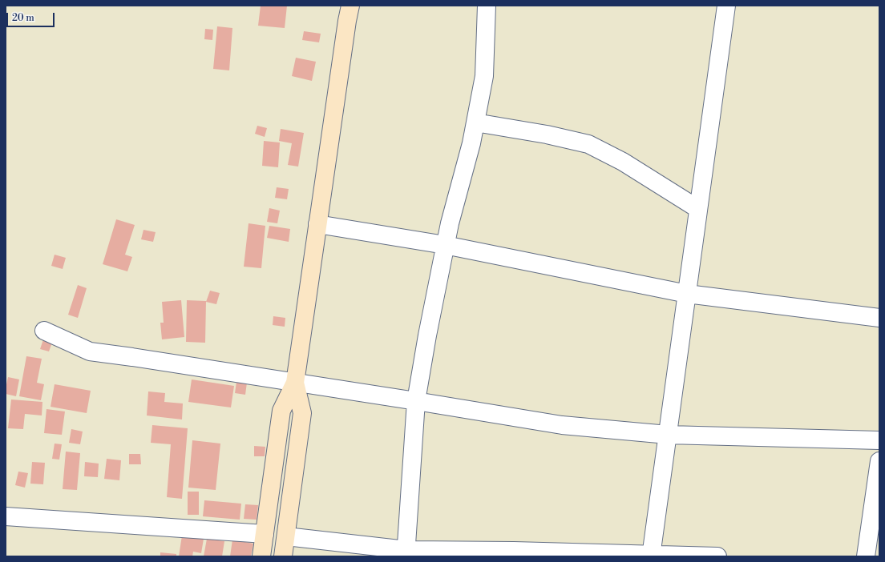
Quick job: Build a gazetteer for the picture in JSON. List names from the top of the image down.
{
  "scale_bar": "20 m"
}
